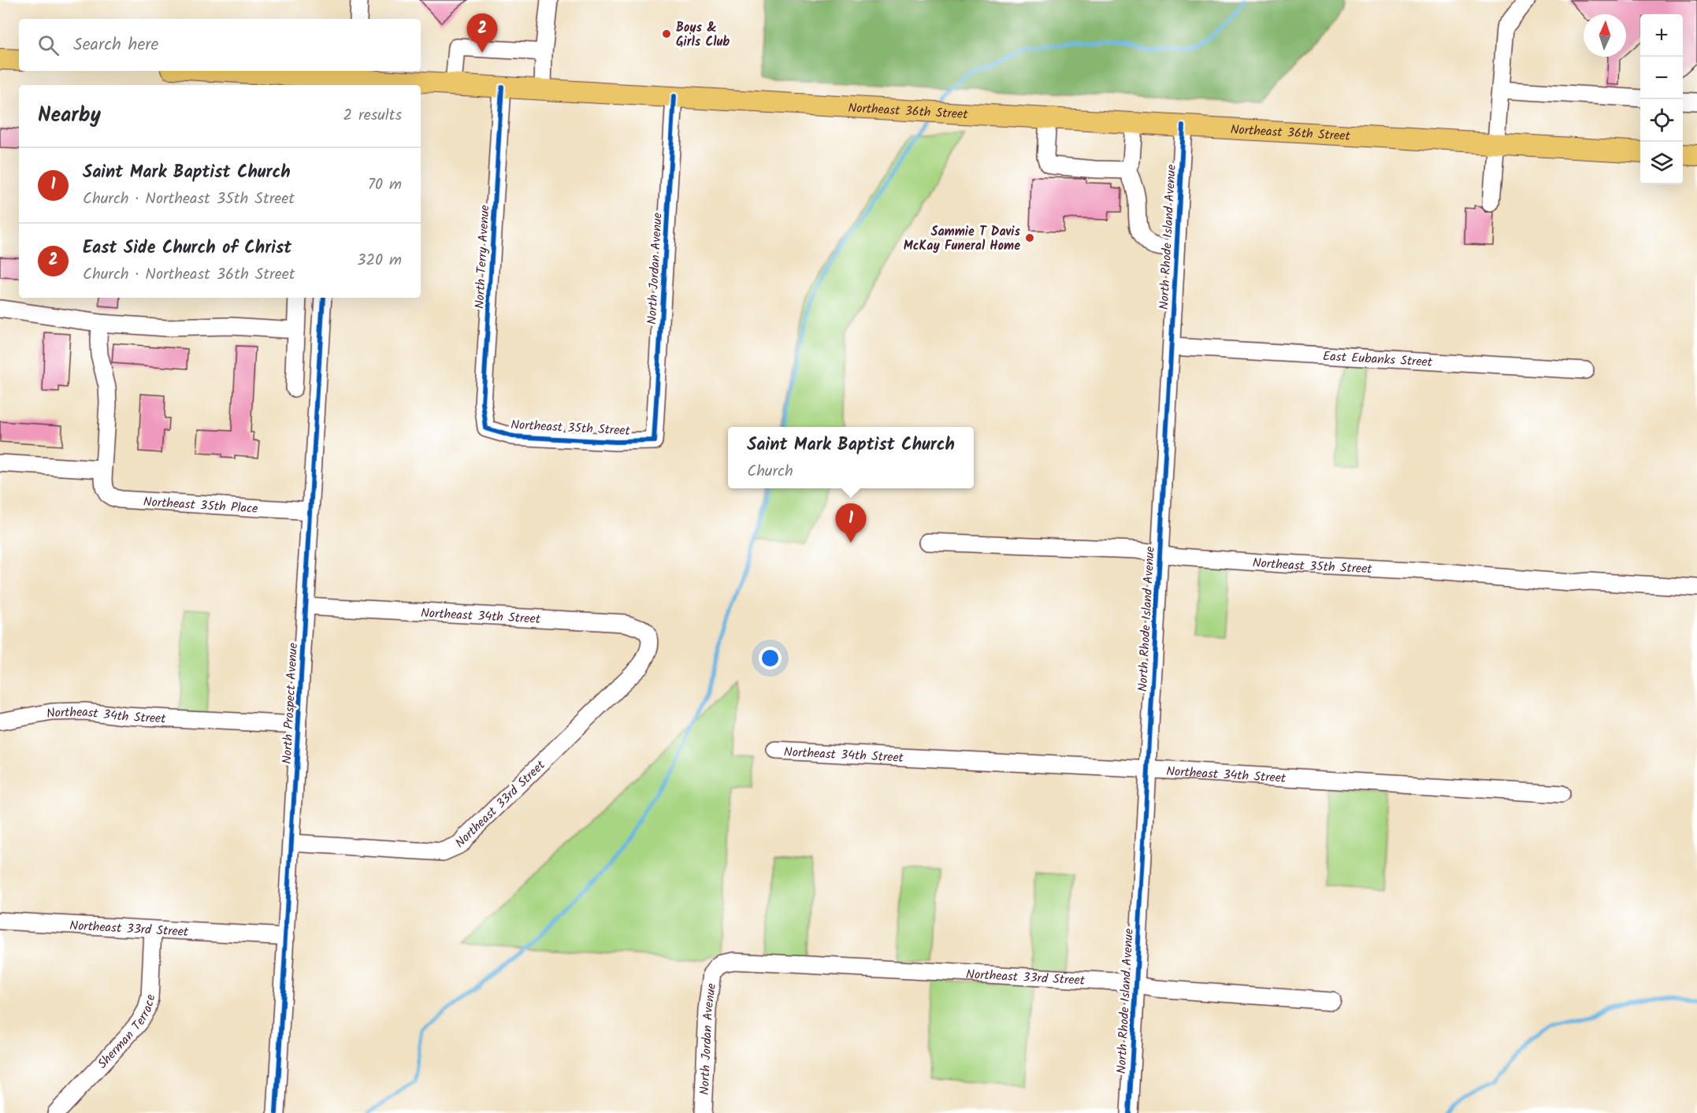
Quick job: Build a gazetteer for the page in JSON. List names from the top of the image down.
{
  "streets": {
    "main road": ["Northeast 36th Street"],
    "street": [
      "North Rhode Island Avenue",
      "North Terry Avenue",
      "North Jordan Avenue",
      "East Eubanks Street",
      "Northeast 35th Street",
      "Northeast 35th Place",
      "Northeast 34th Street",
      "North Prospect Avenue",
      "Northeast 33rd Street",
      "Sherman Terrace"
    ]
  },
  "crossings": [
    ["Northeast 36th Street", "North Rhode Island Avenue"],
    ["Northeast 36th Street", "North Terry Avenue"],
    ["Northeast 36th Street", "North Jordan Avenue"],
    ["North Rhode Island Avenue", "East Eubanks Street"],
    ["North Rhode Island Avenue", "Northeast 35th Street"],
    ["North Rhode Island Avenue", "Northeast 34th Street"],
    ["North Rhode Island Avenue", "Northeast 33rd Street"],
    ["North Terry Avenue", "Northeast 35th Street"],
    ["North Jordan Avenue", "Northeast 35th Street"],
    ["North Jordan Avenue", "Northeast 33rd Street"],
    ["Northeast 35th Place", "North Prospect Avenue"],
    ["Northeast 34th Street", "North Prospect Avenue"],
    ["Northeast 34th Street", "Northeast 33rd Street"],
    ["North Prospect Avenue", "Northeast 33rd Street"],
    ["Northeast 33rd Street", "Sherman Terrace"]
  ],
  "places": ["Boys & Girls Club", "Sammie T Davis McKay Funeral Home"],
  "north": "top",
  "page": {
    "pins": ["2", "1"],
    "map_buttons": ["+", "−"],
    "search": "Search here",
    "heading": ["Nearby", "2 results"],
    "list": [
      {
        "mark": "1",
        "name": "Saint Mark Baptist Church",
        "note": "Church · Northeast 35th Street",
        "value": "70 m"
      },
      {
        "mark": "2",
        "name": "East Side Church of Christ",
        "note": "Church · Northeast 36th Street",
        "value": "320 m"
      }
    ],
    "popup": ["Saint Mark Baptist Church", "Church"]
  }
}
